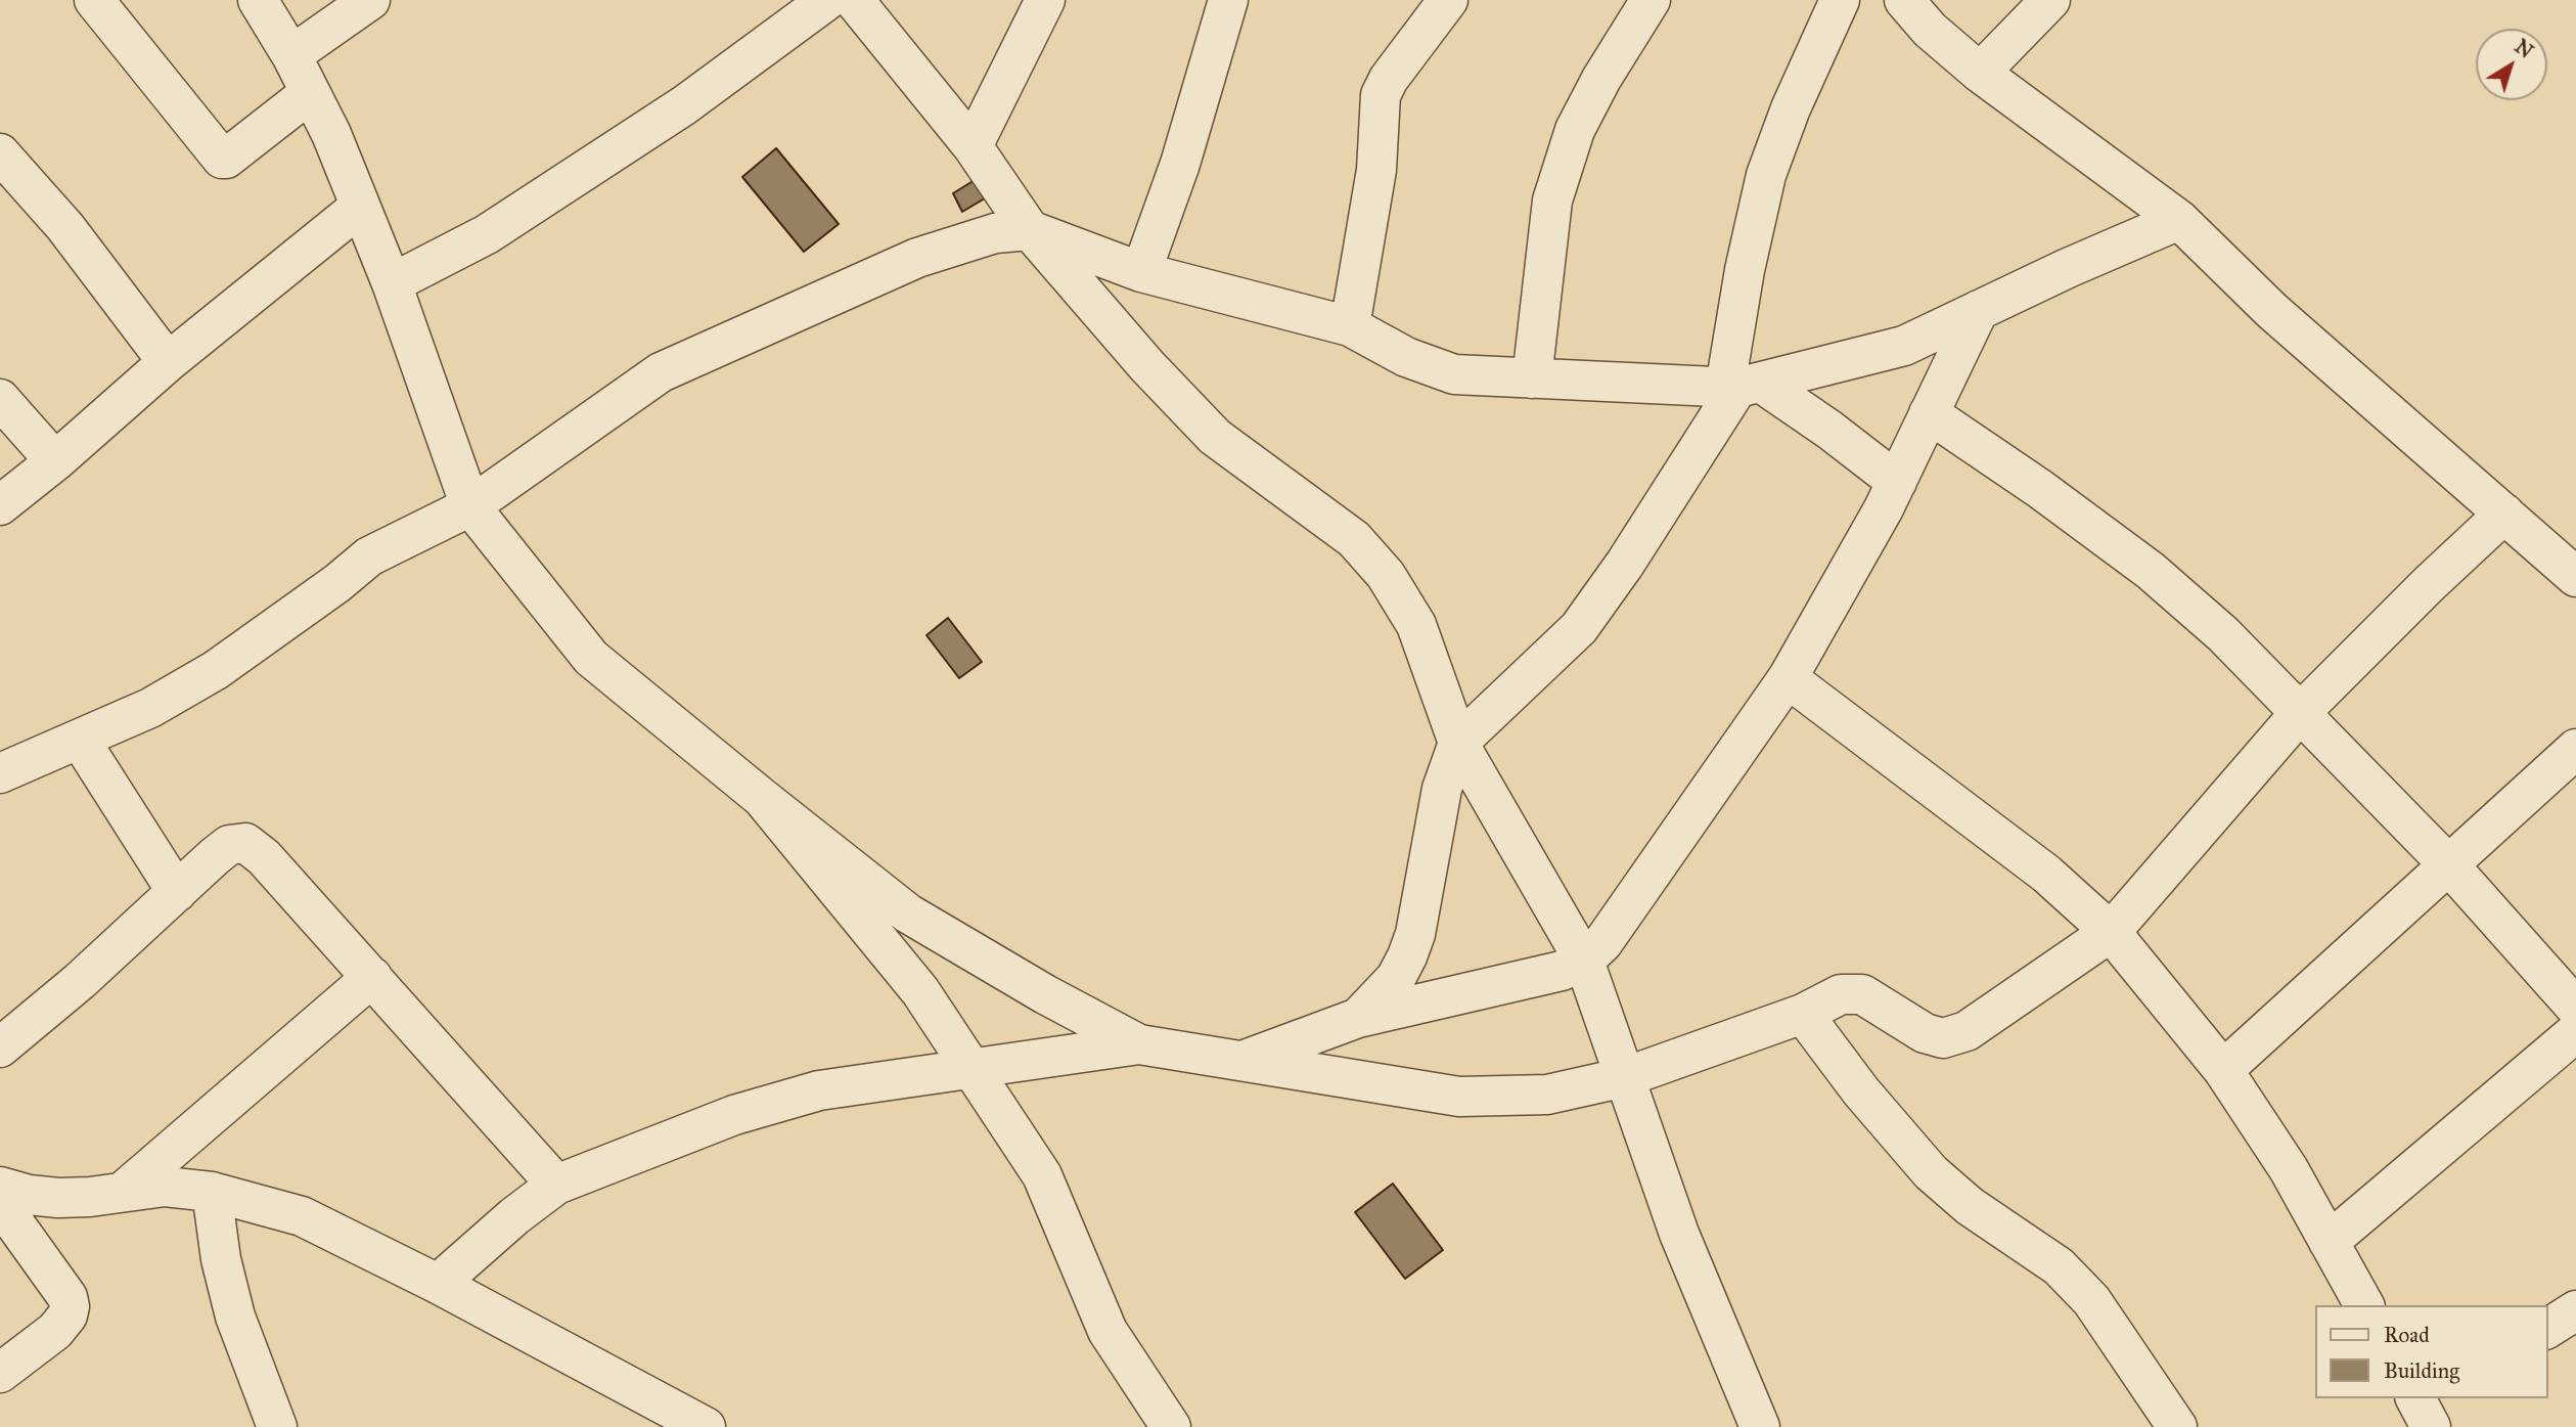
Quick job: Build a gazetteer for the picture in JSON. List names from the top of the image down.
{
  "legend": ["Road", "Building"],
  "north": "top right"
}
